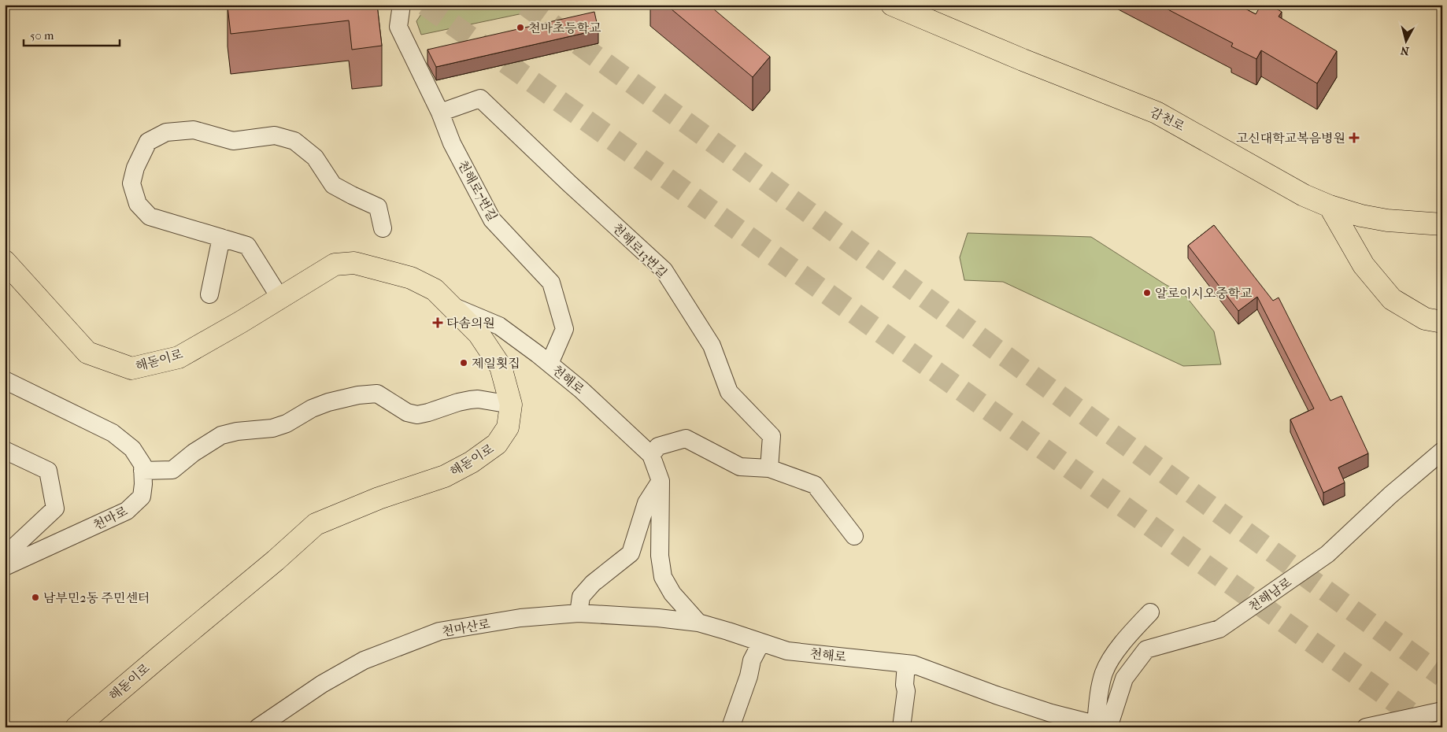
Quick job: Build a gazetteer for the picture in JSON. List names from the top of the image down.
{
  "streets": {
    "main road": ["감천로", "해돋이로"],
    "street": [
      "천해로7번길",
      "천해로13번길",
      "천해로",
      "천마로",
      "천해남로",
      "천마산로"
    ]
  },
  "crossings": [
    ["천해로7번길", "천해로13번길"],
    ["천해로7번길", "천해로"],
    ["해돋이로", "천해로"],
    ["천해로", "천해남로"],
    ["천해로", "천마산로"]
  ],
  "places": {
    "other": [
      "천마초등학교",
      "알로이시오중학교",
      "제일횟집",
      "남부민2동 주민센터"
    ],
    "health": ["고신대학교복음병원", "다솜의원"]
  },
  "scale_bar": "50 m",
  "north": "bottom"
}
